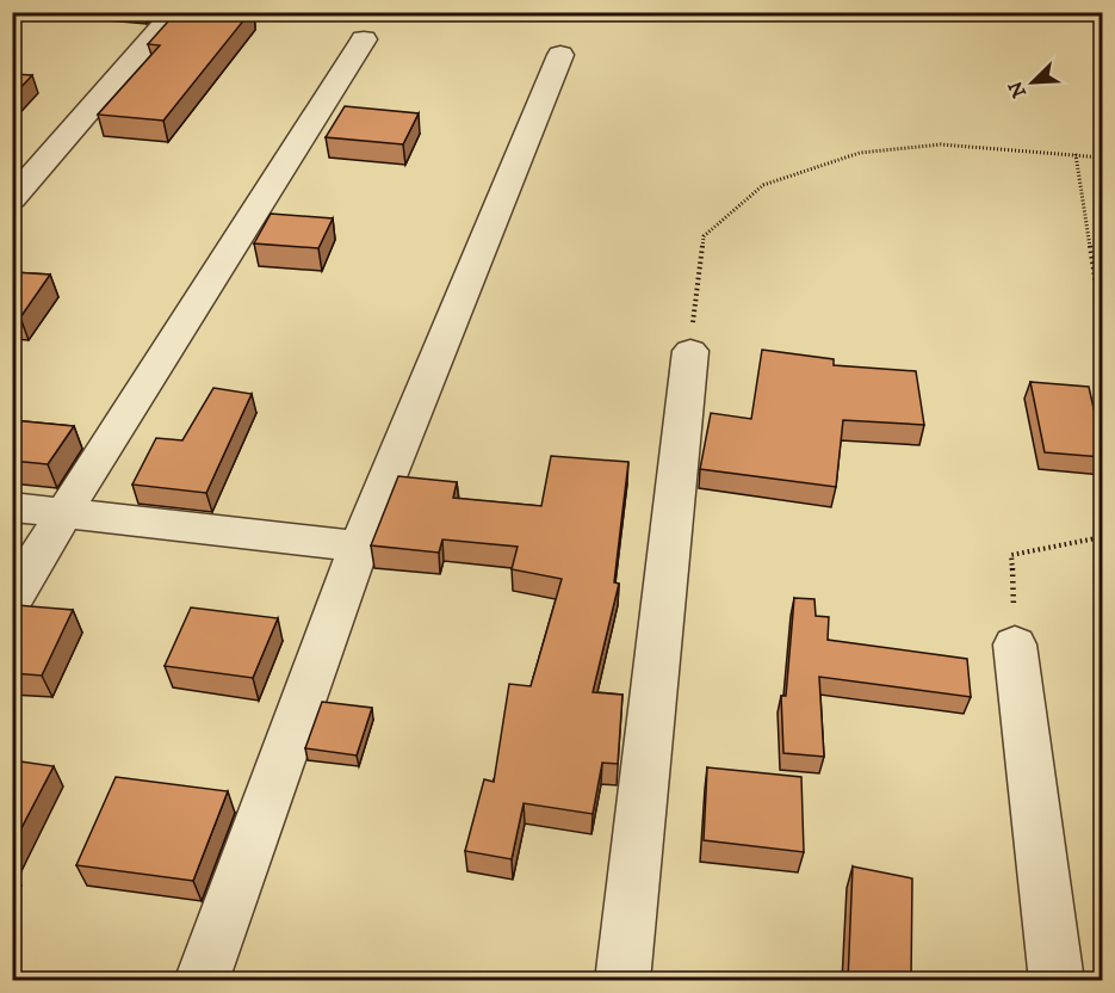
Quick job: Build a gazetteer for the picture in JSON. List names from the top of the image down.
{
  "north": "bottom left"
}
